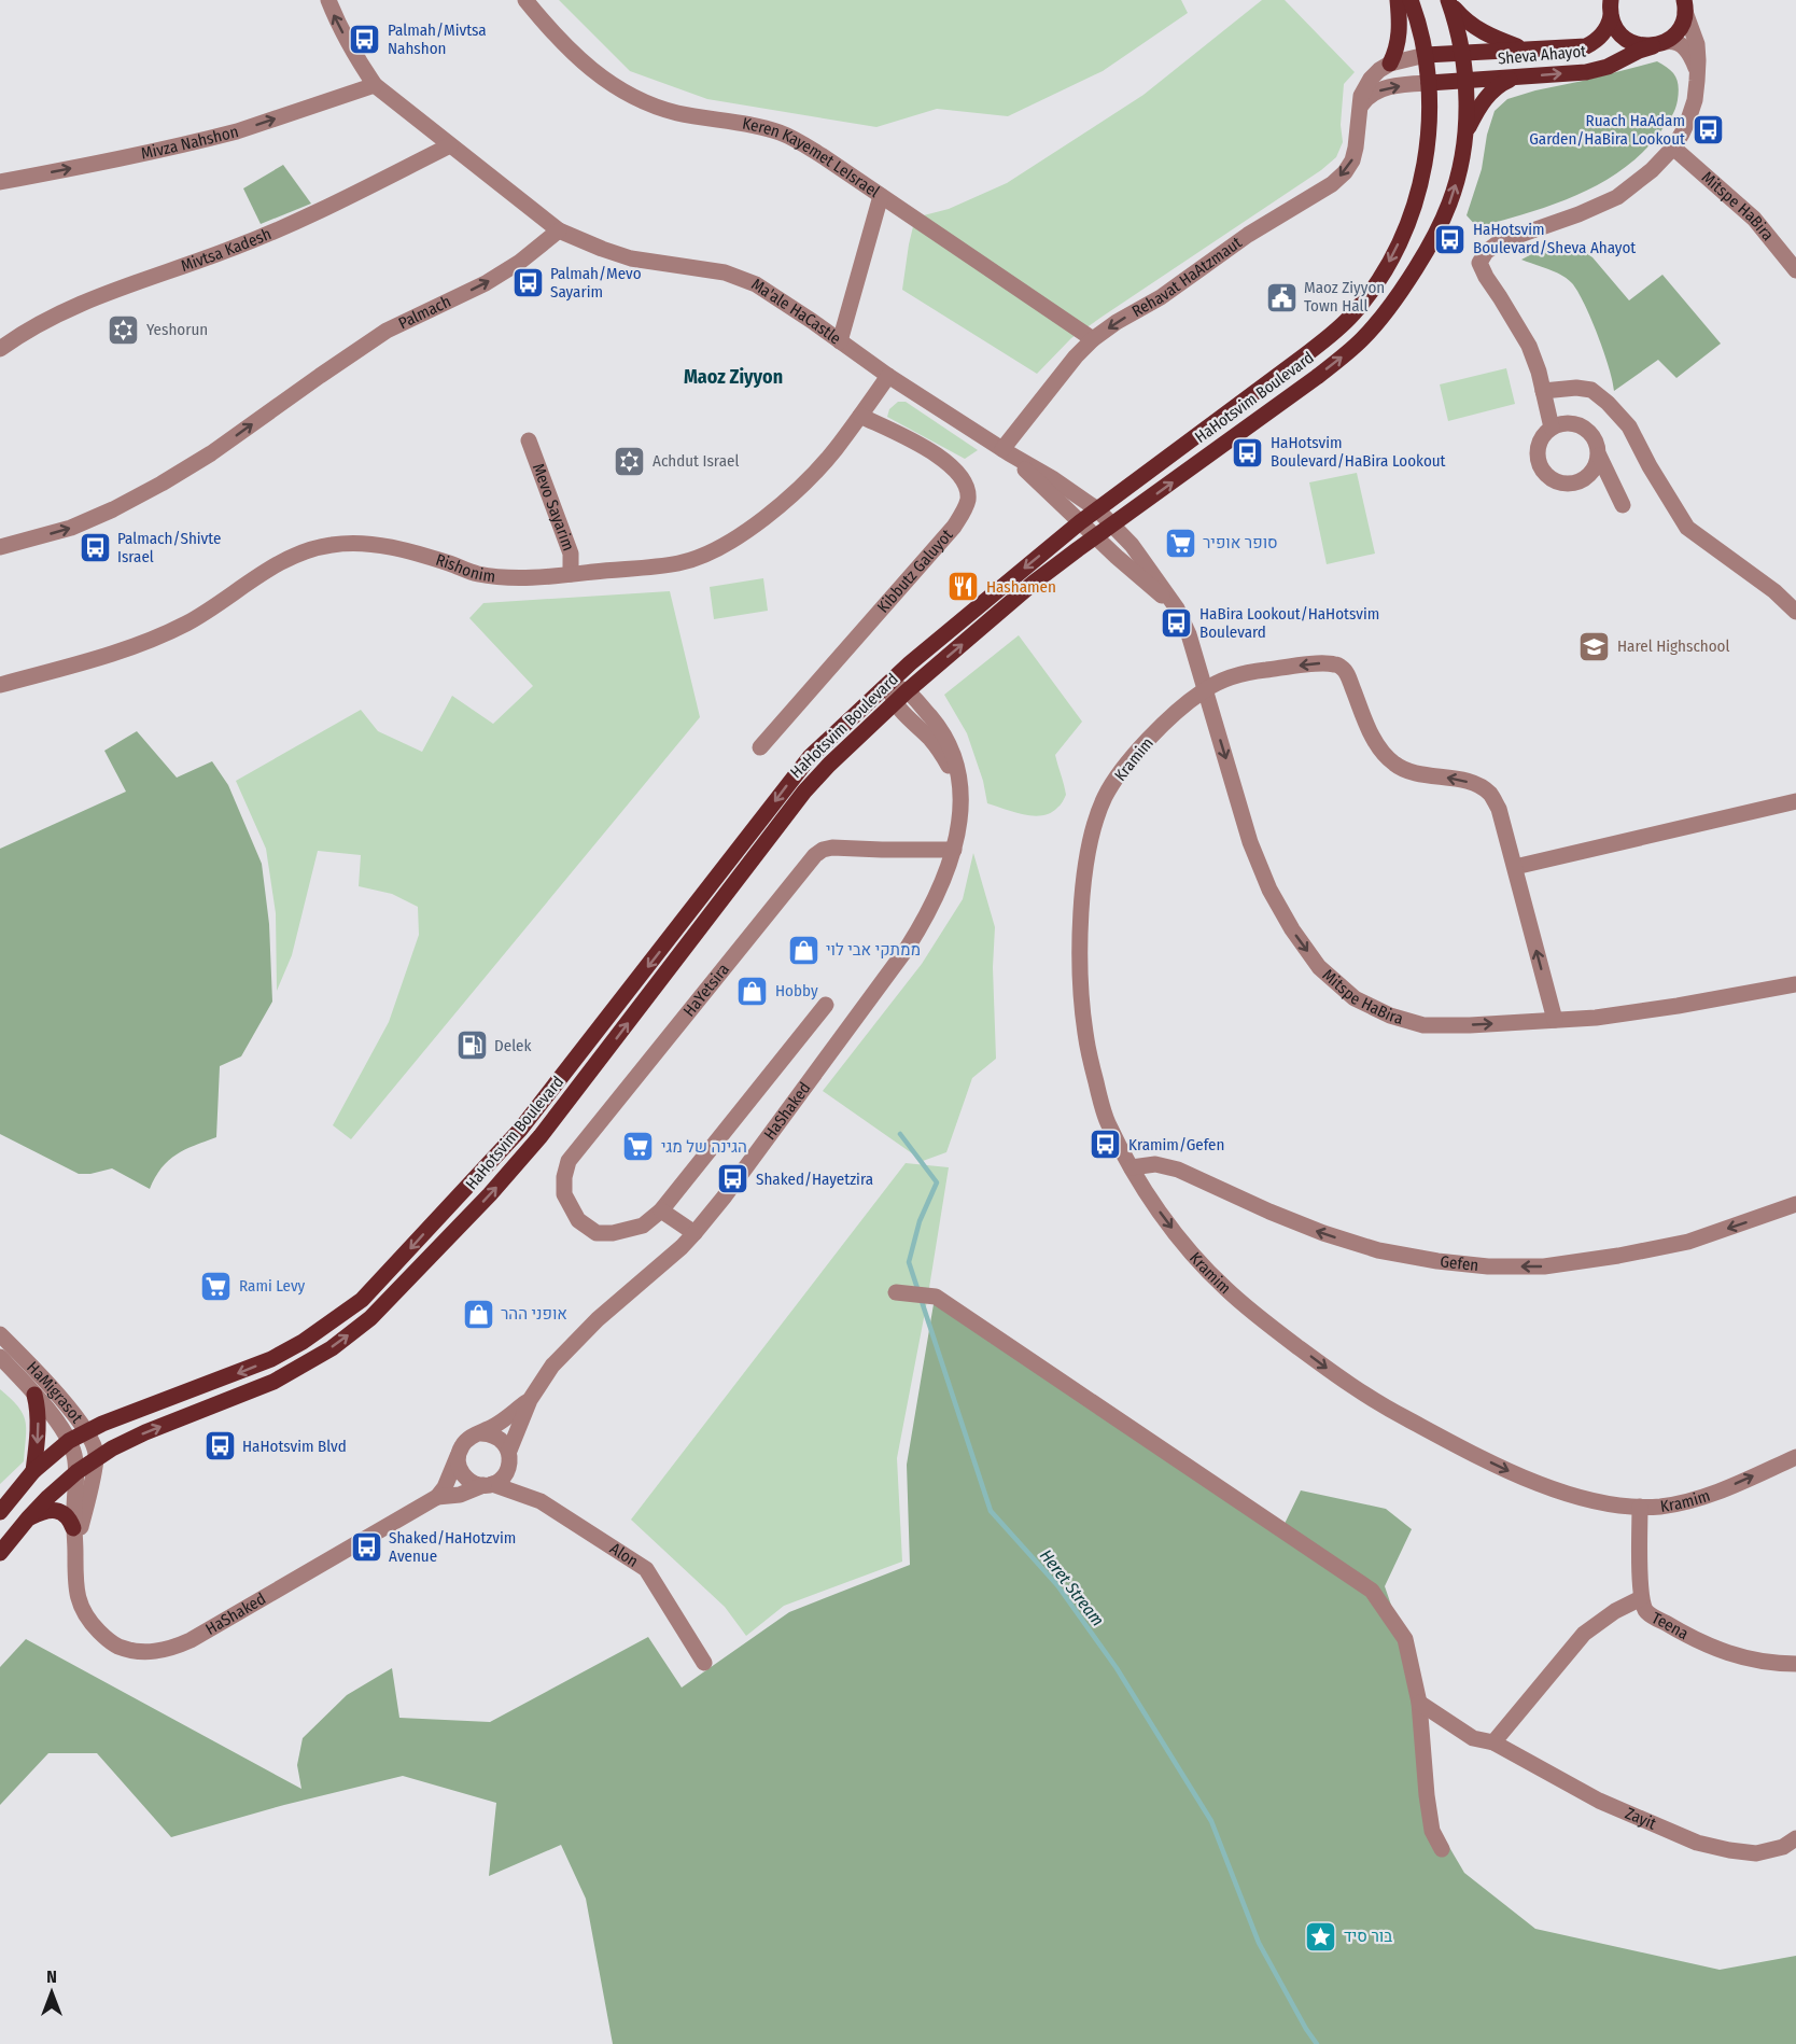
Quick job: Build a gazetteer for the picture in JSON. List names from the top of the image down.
{
  "streets": {
    "main road": ["Sheva Ahayot", "HaHotsvim Boulevard"],
    "street": [
      "Mivza Nahshon",
      "Keren Kayemet LeIsrael",
      "Mitspe HaBira",
      "Mivtsa Kadesh",
      "Rehavat HaAtzmaut",
      "Palmach",
      "Ma'ale HaCastle",
      "Mevo Sayarim",
      "Rishonim",
      "Kibbutz Galuyot",
      "Kramim",
      "HaYetsira",
      "HaShaked",
      "Gefen",
      "HaMigrasot",
      "Alon",
      "Teena",
      "Zayit"
    ]
  },
  "crossings": [
    ["Sheva Ahayot", "Rehavat HaAtzmaut"],
    ["Sheva Ahayot", "HaHotsvim Boulevard"],
    ["Keren Kayemet LeIsrael", "Rehavat HaAtzmaut"],
    ["Mitspe HaBira", "Ma'ale HaCastle"],
    ["Mitspe HaBira", "HaHotsvim Boulevard"],
    ["Mitspe HaBira", "Kramim"],
    ["Rehavat HaAtzmaut", "Ma'ale HaCastle"],
    ["Rehavat HaAtzmaut", "HaHotsvim Boulevard"],
    ["Palmach", "Ma'ale HaCastle"],
    ["Ma'ale HaCastle", "HaHotsvim Boulevard"],
    ["Ma'ale HaCastle", "Rishonim"],
    ["HaHotsvim Boulevard", "HaShaked"],
    ["HaHotsvim Boulevard", "HaMigrasot"],
    ["Mevo Sayarim", "Rishonim"],
    ["Rishonim", "Kibbutz Galuyot"],
    ["Kramim", "Gefen"],
    ["Kramim", "Teena"],
    ["HaYetsira", "HaShaked"],
    ["HaShaked", "HaMigrasot"],
    ["HaShaked", "Alon"]
  ],
  "one_way": [
    "Mivza Nahshon",
    "Mitspe HaBira",
    "Rehavat HaAtzmaut",
    "Palmach",
    "Gefen"
  ],
  "districts": ["Maoz Ziyyon"],
  "water": ["Heret Stream"],
  "places": {
    "bus stop": [
      "Palmah/Mivtsa Nahshon",
      "Ruach HaAdam Garden/HaBira Lookout",
      "HaHotsvim Boulevard/Sheva Ahayot",
      "Palmah/Mevo Sayarim",
      "HaHotsvim Boulevard/HaBira Lookout",
      "Palmach/Shivte Israel",
      "HaBira Lookout/HaHotsvim Boulevard",
      "Kramim/Gefen",
      "Shaked/Hayetzira",
      "HaHotsvim Blvd",
      "Shaked/HaHotzvim Avenue"
    ],
    "public building": ["Maoz Ziyyon Town Hall"],
    "synagogue": ["Yeshorun", "Achdut Israel"],
    "supermarket": ["סופר אופיר", "הגינה של מגי", "Rami Levy"],
    "restaurant": ["Hashamen"],
    "school or university": ["Harel Highschool"],
    "shop": ["ממתקי אבי לוי", "Hobby", "אופני ההר"],
    "fuel station": ["Delek"],
    "place": ["בור סיד"]
  },
  "north": "top"
}
